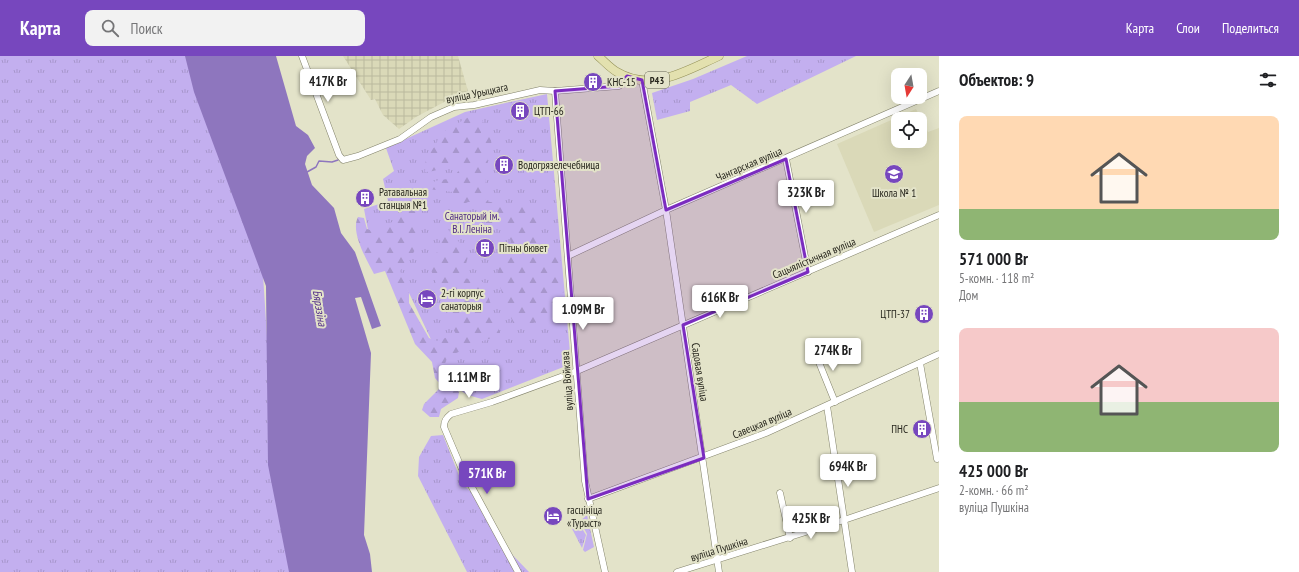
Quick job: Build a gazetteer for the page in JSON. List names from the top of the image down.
{
  "streets": {
    "main road": ["Р43"],
    "street": [
      "вуліца Урыцкага",
      "Чангарская вуліца",
      "Сацыялістычная вуліца",
      "Садовая вуліца",
      "вуліца Войкава",
      "Савецкая вуліца",
      "вуліца Пушкіна"
    ]
  },
  "crossings": [
    ["Р43", "вуліца Урыцкага"],
    ["Р43", "Садовая вуліца"],
    ["вуліца Урыцкага", "вуліца Войкава"],
    ["Чангарская вуліца", "Садовая вуліца"],
    ["Чангарская вуліца", "вуліца Войкава"],
    ["Сацыялістычная вуліца", "Садовая вуліца"],
    ["Сацыялістычная вуліца", "вуліца Войкава"],
    ["Садовая вуліца", "Савецкая вуліца"],
    ["Садовая вуліца", "вуліца Пушкіна"],
    ["вуліца Войкава", "Савецкая вуліца"]
  ],
  "water": ["Бярэзіна"],
  "parks": ["Санаторый ім. В.І. Леніна"],
  "places": {
    "building": [
      "КНС-15",
      "ЦТП-66",
      "Водогрязелечебница",
      "Ратавальная станцыя №1",
      "Пітны бювет",
      "ЦТП-37",
      "ПНС"
    ],
    "school or university": ["Школа № 1"],
    "hotel": ["2-гі корпус санаторыя", "гасцініца «Турыст»"]
  },
  "north": "bottom",
  "page": {
    "header": "Карта",
    "search": "Поиск",
    "nav": ["Карта", "Слои", "Поделиться"],
    "heading": "Объектов: 9",
    "price": [
      "417K Br",
      "323K Br",
      "616K Br",
      "1.09M Br",
      "274K Br",
      "1.11M Br",
      "694K Br",
      "571K Br",
      "425K Br"
    ],
    "list": [
      {
        "name": "571 000 Br",
        "note": "5-комн. · 118 m² · Дом"
      },
      {
        "name": "425 000 Br",
        "note": "2-комн. · 66 m² · вуліца Пушкіна"
      }
    ]
  }
}
